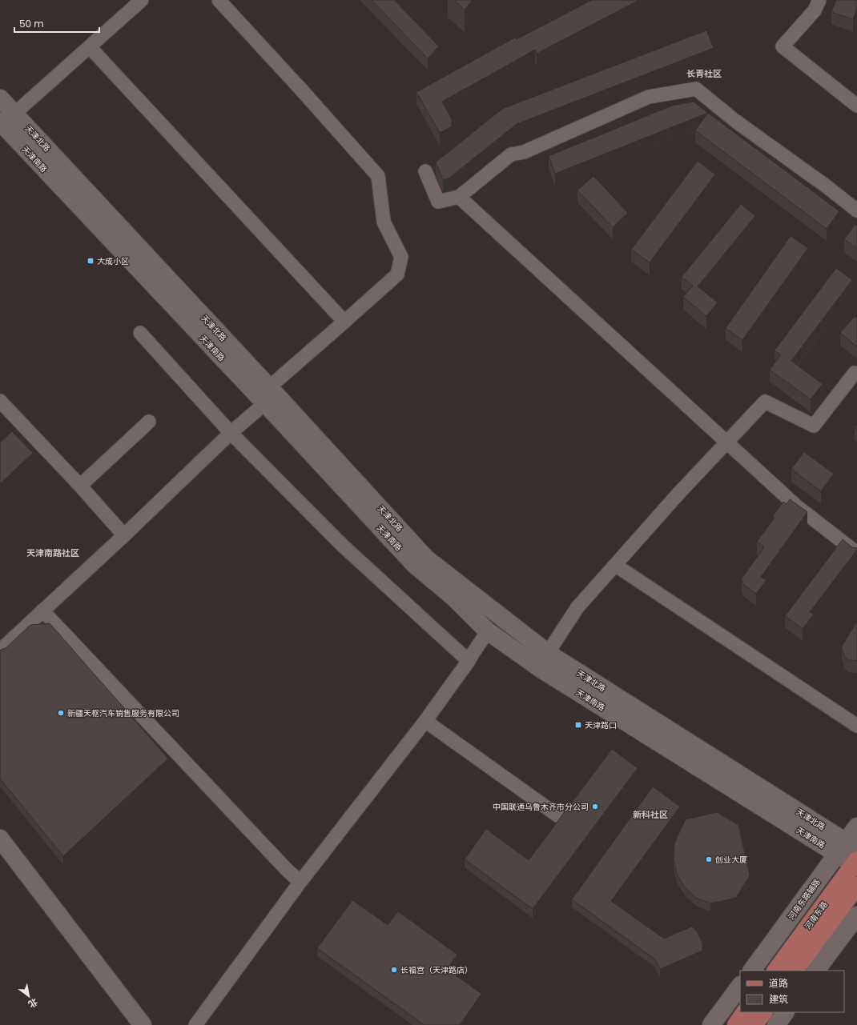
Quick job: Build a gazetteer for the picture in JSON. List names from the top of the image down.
{
  "streets": {
    "main road": ["河南东路"],
    "street": ["天津北路", "天津南路", "河南东路辅路"]
  },
  "crossings": [
    ["天津北路", "天津南路"],
    ["天津北路", "河南东路辅路"],
    ["天津北路", "河南东路"],
    ["天津南路", "河南东路辅路"],
    ["天津南路", "河南东路"],
    ["河南东路辅路", "河南东路"]
  ],
  "districts": ["长青社区", "天津南路社区", "新科社区"],
  "places": {
    "transit": ["大成小区", "天津路口"],
    "other": [
      "新疆天枢汽车销售服务有限公司",
      "中国联通乌鲁木齐市分公司",
      "创业大厦",
      "长福宫（天津路店）"
    ]
  },
  "legend": ["道路", "建筑"],
  "scale_bar": "50 m",
  "north": "bottom right"
}
